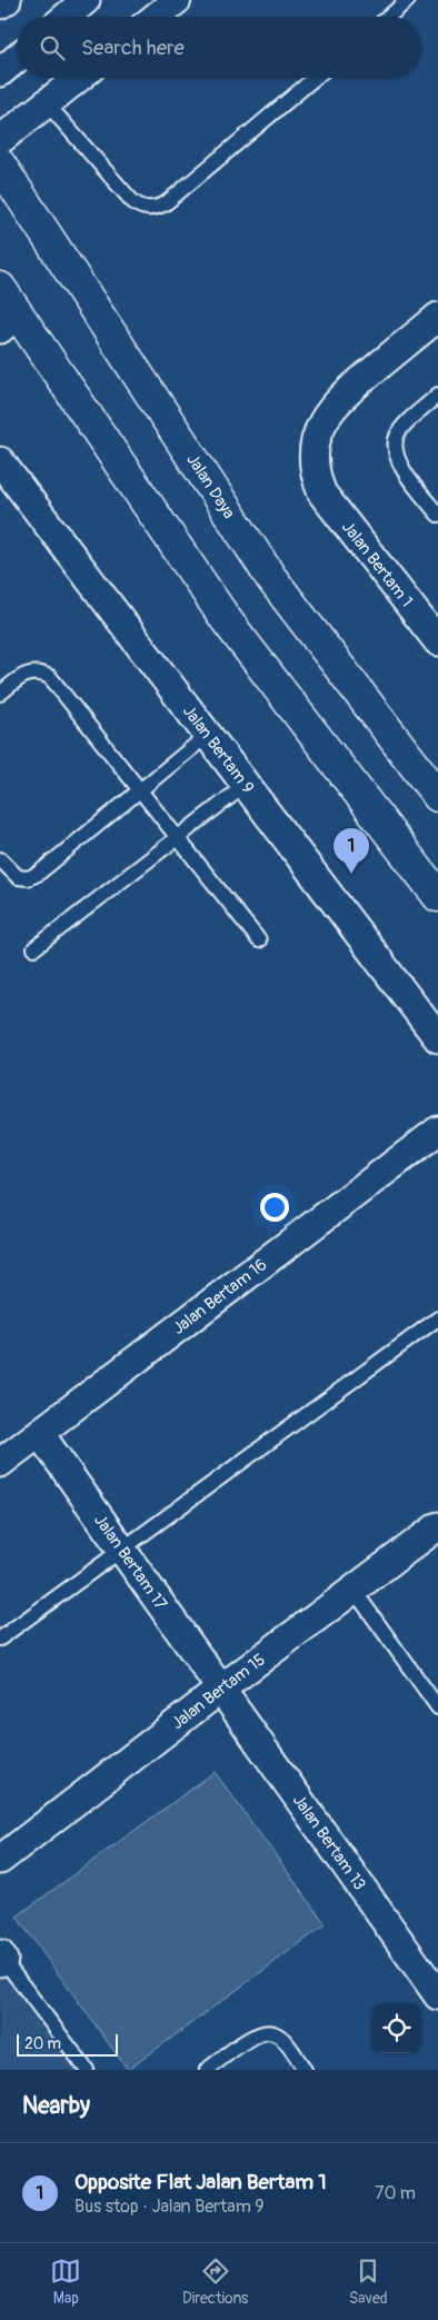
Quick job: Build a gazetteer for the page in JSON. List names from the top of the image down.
{
  "streets": {
    "main road": ["Jalan Daya"],
    "street": [
      "Jalan Bertam 1",
      "Jalan Bertam 9",
      "Jalan Bertam 16",
      "Jalan Bertam 17",
      "Jalan Bertam 15",
      "Jalan Bertam 13"
    ]
  },
  "crossings": [
    ["Jalan Bertam 16", "Jalan Bertam 17"],
    ["Jalan Bertam 17", "Jalan Bertam 15"],
    ["Jalan Bertam 17", "Jalan Bertam 13"],
    ["Jalan Bertam 15", "Jalan Bertam 13"]
  ],
  "scale_bar": "20 m",
  "page": {
    "search": "Search here",
    "pins": "1",
    "scale": "20 m",
    "heading": "Nearby",
    "list": [
      {
        "mark": "1",
        "name": "Opposite Flat Jalan Bertam 1",
        "note": "Bus stop · Jalan Bertam 9",
        "value": "70 m"
      }
    ],
    "nav": ["Map", "Directions", "Saved"]
  }
}
